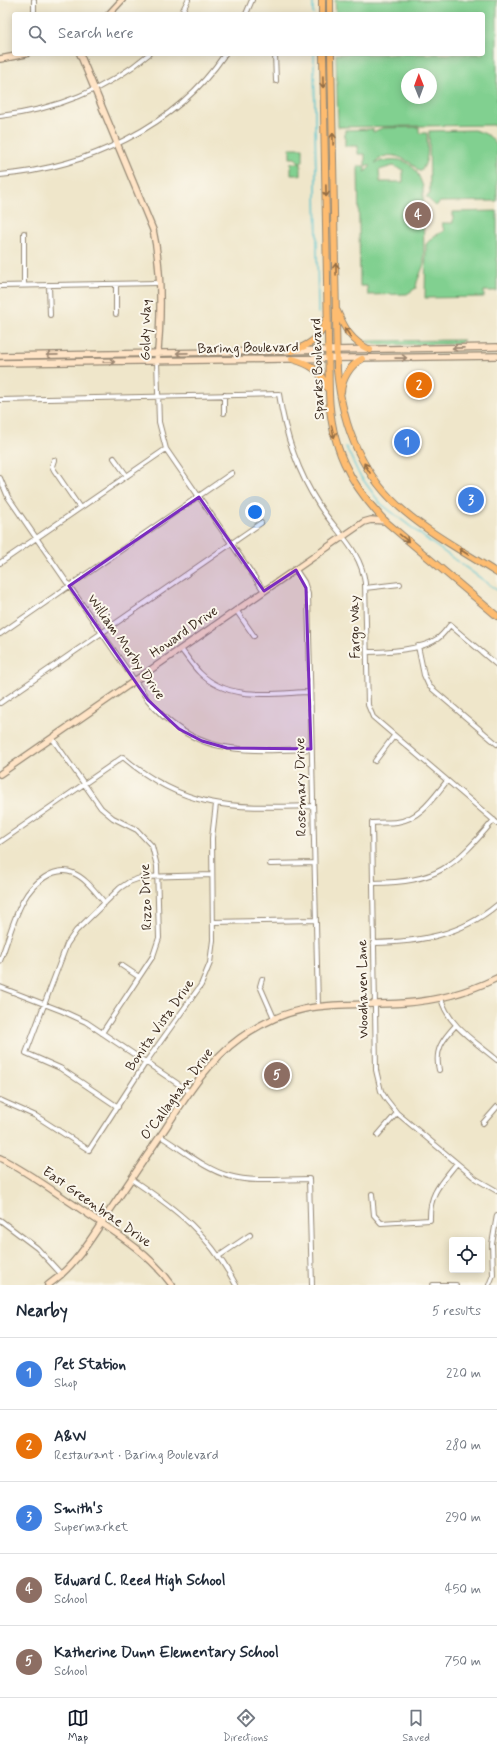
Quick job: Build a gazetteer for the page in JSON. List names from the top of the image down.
{
  "streets": {
    "main road": ["Sparks Boulevard"],
    "street": [
      "Goldy Way",
      "Baring Boulevard",
      "Fargo Way",
      "Howard Drive",
      "William Morby Drive",
      "Rosemary Drive",
      "Rizzo Drive",
      "Woodhaven Lane",
      "Bonita Vista Drive",
      "O'Callaghan Drive",
      "East Greenbrae Drive"
    ]
  },
  "crossings": [
    ["Goldy Way", "Baring Boulevard"],
    ["Goldy Way", "Howard Drive"],
    ["Baring Boulevard", "Sparks Boulevard"],
    ["Sparks Boulevard", "Howard Drive"],
    ["Fargo Way", "Howard Drive"],
    ["Fargo Way", "Woodhaven Lane"],
    ["Howard Drive", "William Morby Drive"],
    ["Howard Drive", "Rosemary Drive"],
    ["Howard Drive", "Rizzo Drive"],
    ["William Morby Drive", "Rosemary Drive"],
    ["Rosemary Drive", "O'Callaghan Drive"],
    ["Woodhaven Lane", "O'Callaghan Drive"],
    ["O'Callaghan Drive", "East Greenbrae Drive"]
  ],
  "north": "top",
  "page": {
    "search": "Search here",
    "pins": [
      "4",
      "2",
      "1",
      "3",
      "5"
    ],
    "heading": ["Nearby", "5 results"],
    "list": [
      {
        "mark": "1",
        "name": "Pet Station",
        "note": "Shop",
        "value": "220 m"
      },
      {
        "mark": "2",
        "name": "A&W",
        "note": "Restaurant · Baring Boulevard",
        "value": "280 m"
      },
      {
        "mark": "3",
        "name": "Smith's",
        "note": "Supermarket",
        "value": "290 m"
      },
      {
        "mark": "4",
        "name": "Edward C. Reed High School",
        "note": "School",
        "value": "450 m"
      },
      {
        "mark": "5",
        "name": "Katherine Dunn Elementary School",
        "note": "School",
        "value": "750 m"
      }
    ],
    "nav": ["Map", "Directions", "Saved"]
  }
}
